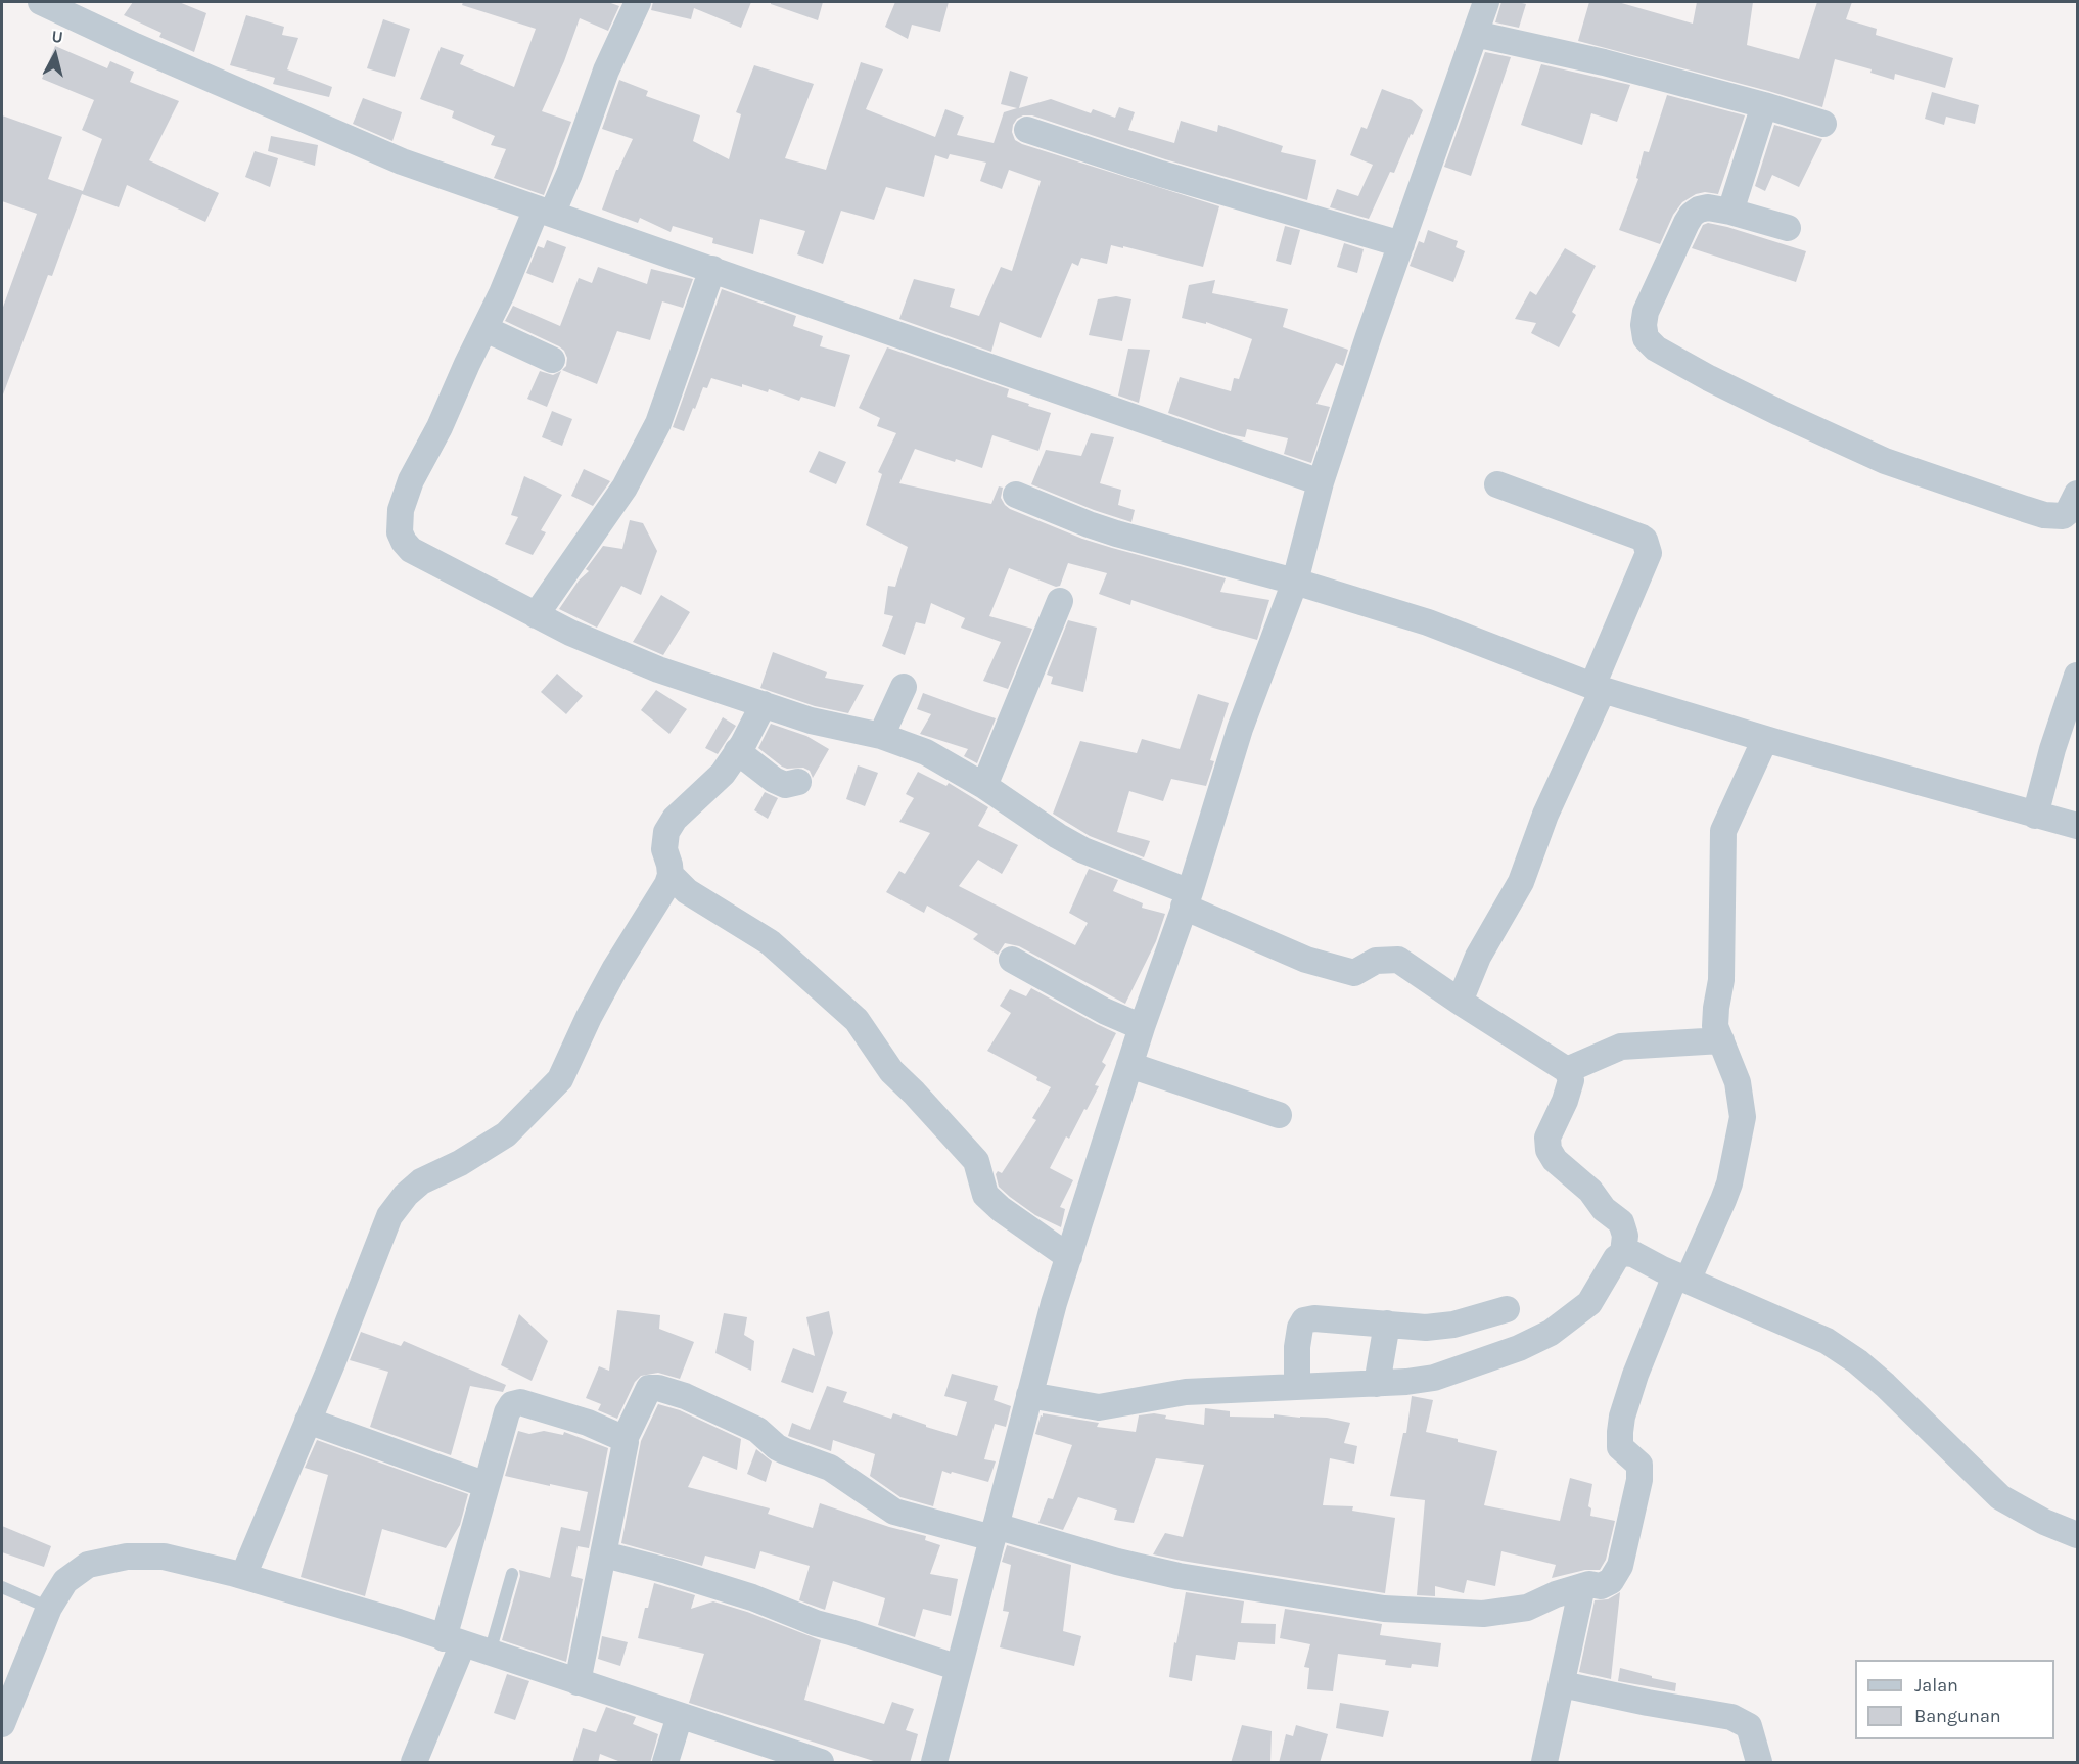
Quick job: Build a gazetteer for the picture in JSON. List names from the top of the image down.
{
  "legend": ["Jalan", "Bangunan"],
  "north": "top"
}
